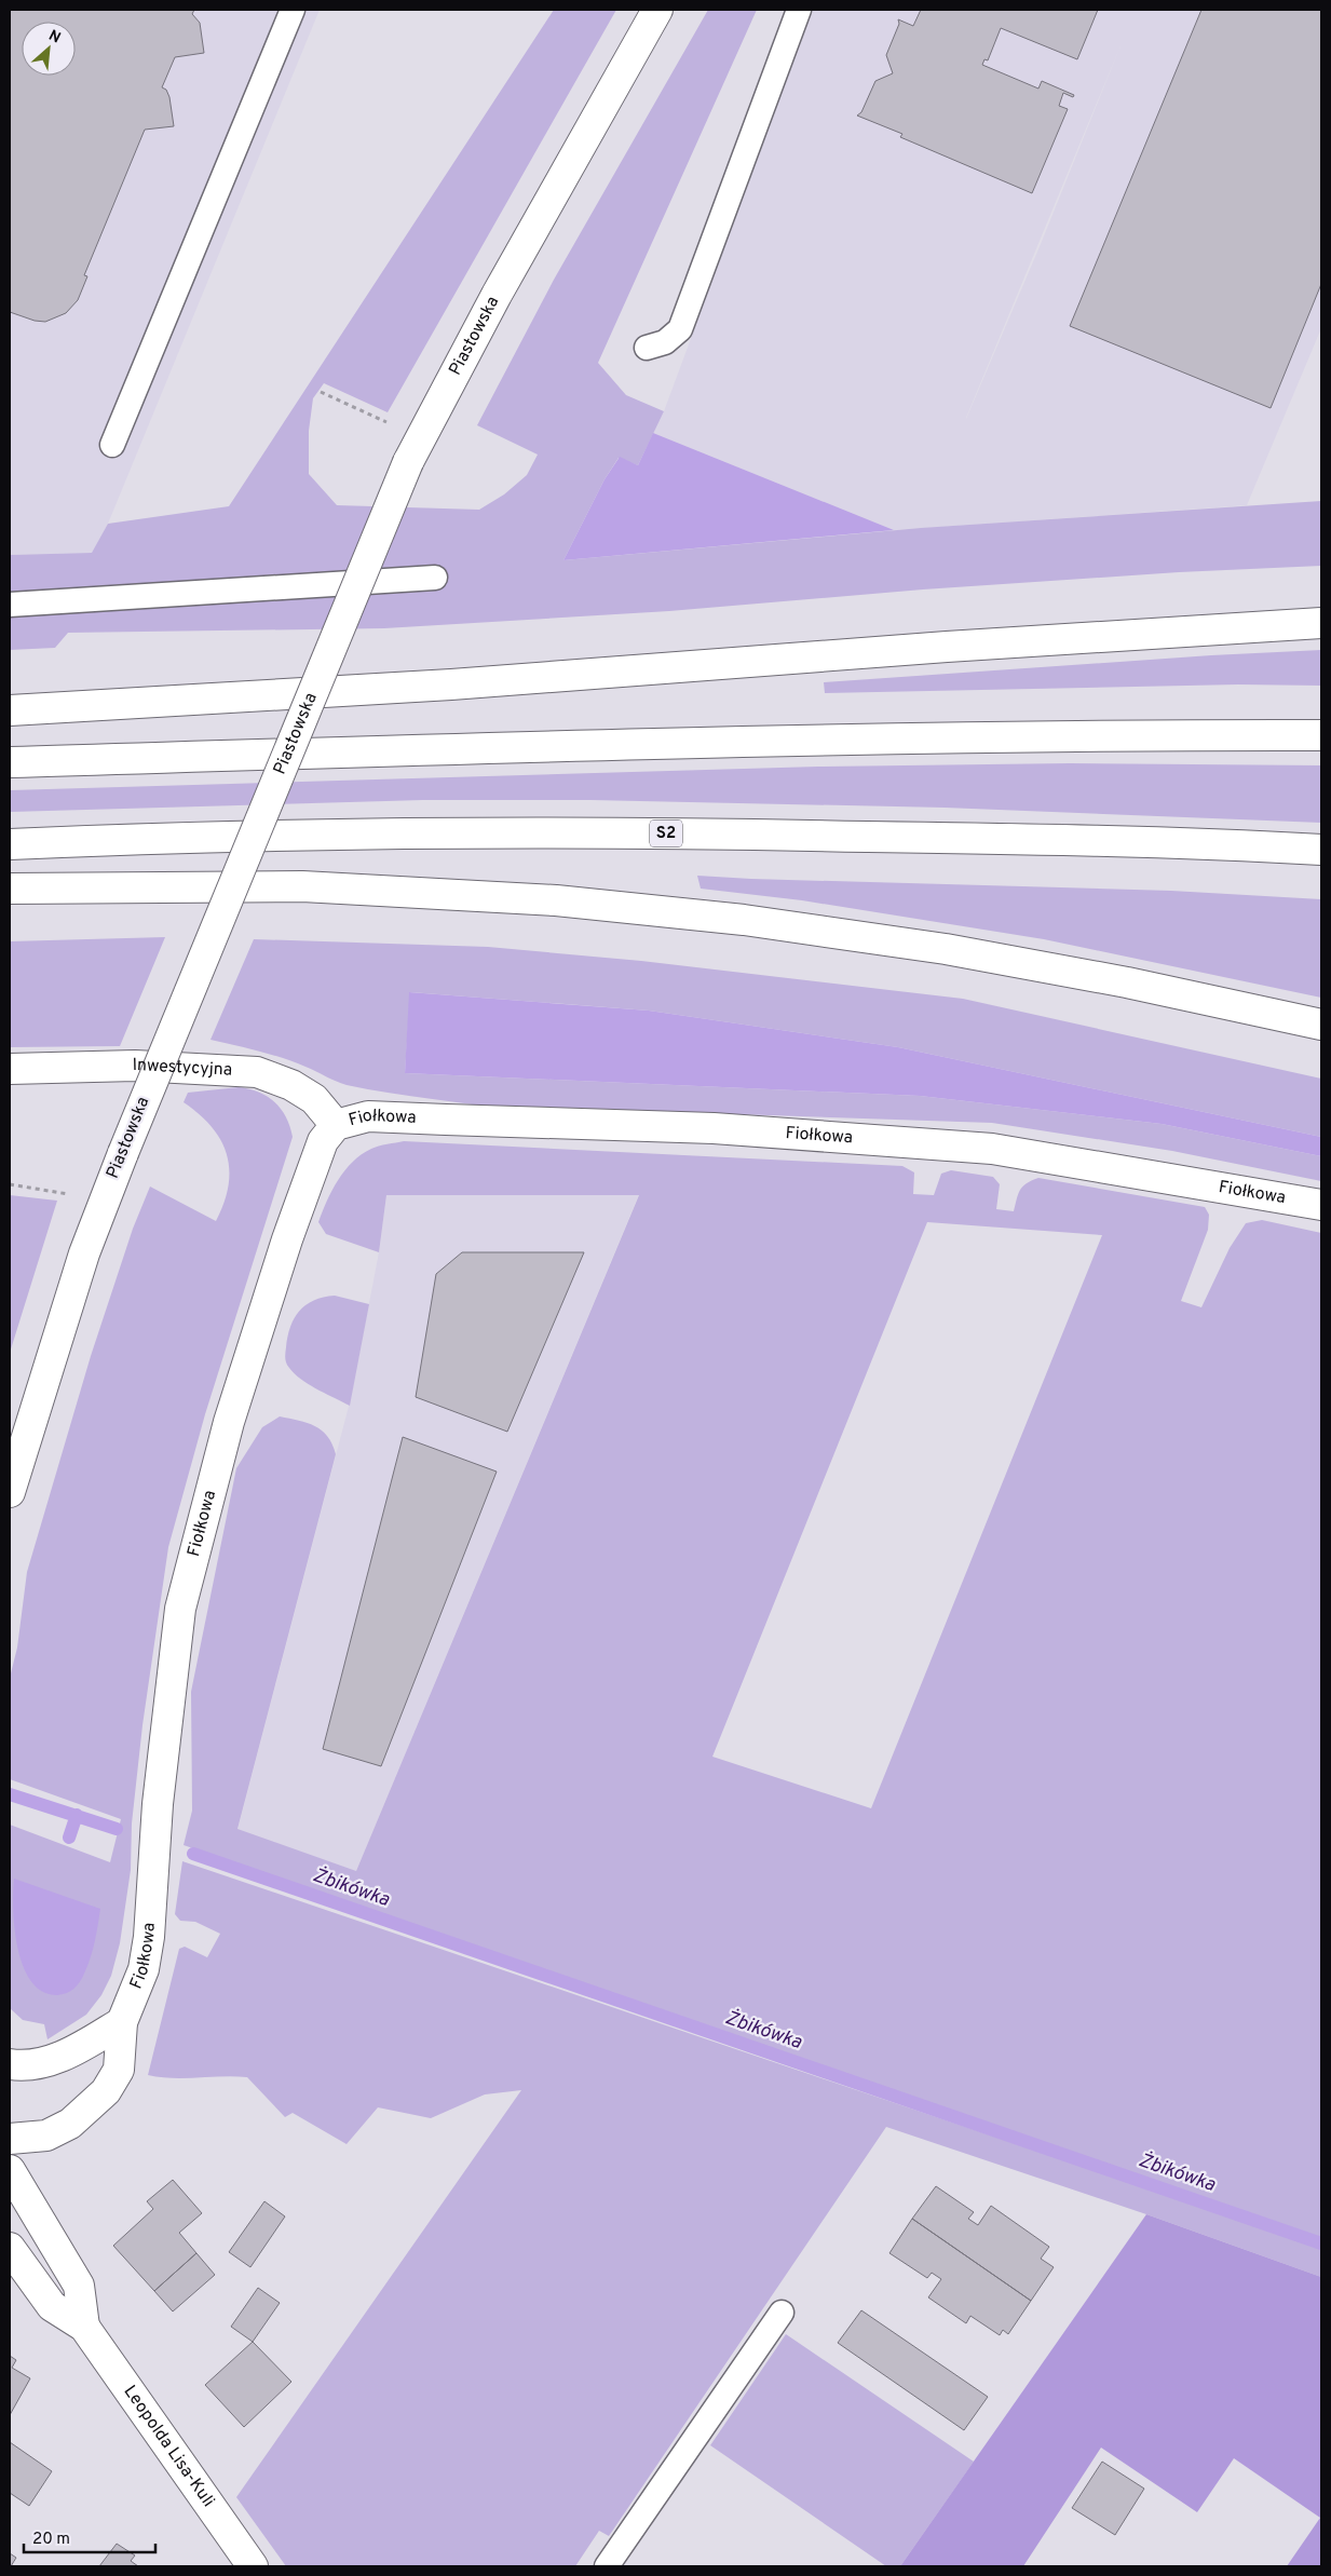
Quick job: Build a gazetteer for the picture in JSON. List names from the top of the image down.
{
  "streets": {
    "main road": [
      "Piastowska",
      "S2",
      "Inwestycyjna",
      "Fiołkowa",
      "Leopolda Lisa-Kuli"
    ]
  },
  "crossings": [
    ["Inwestycyjna", "Fiołkowa"]
  ],
  "water": ["Żbikówka"],
  "scale_bar": "20 m",
  "north": "top right"
}
